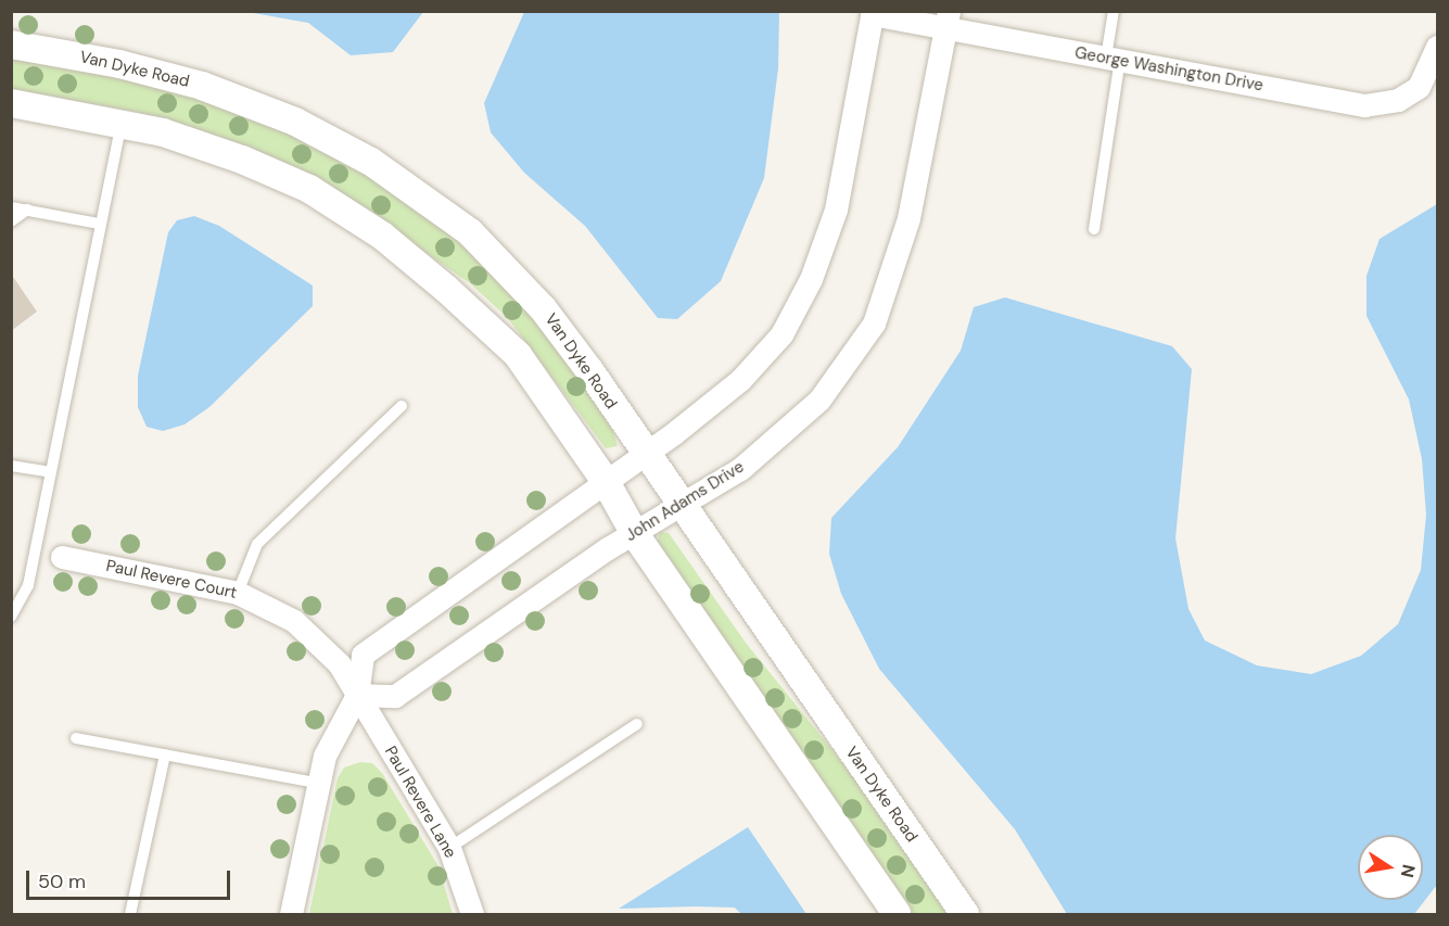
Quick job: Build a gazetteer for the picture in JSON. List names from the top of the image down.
{
  "streets": {
    "street": [
      "Van Dyke Road",
      "George Washington Drive",
      "John Adams Drive",
      "Paul Revere Court",
      "Paul Revere Lane"
    ]
  },
  "crossings": [
    ["Van Dyke Road", "John Adams Drive"],
    ["George Washington Drive", "John Adams Drive"],
    ["John Adams Drive", "Paul Revere Court"],
    ["John Adams Drive", "Paul Revere Lane"],
    ["Paul Revere Court", "Paul Revere Lane"]
  ],
  "scale_bar": "50 m",
  "north": "right"
}
